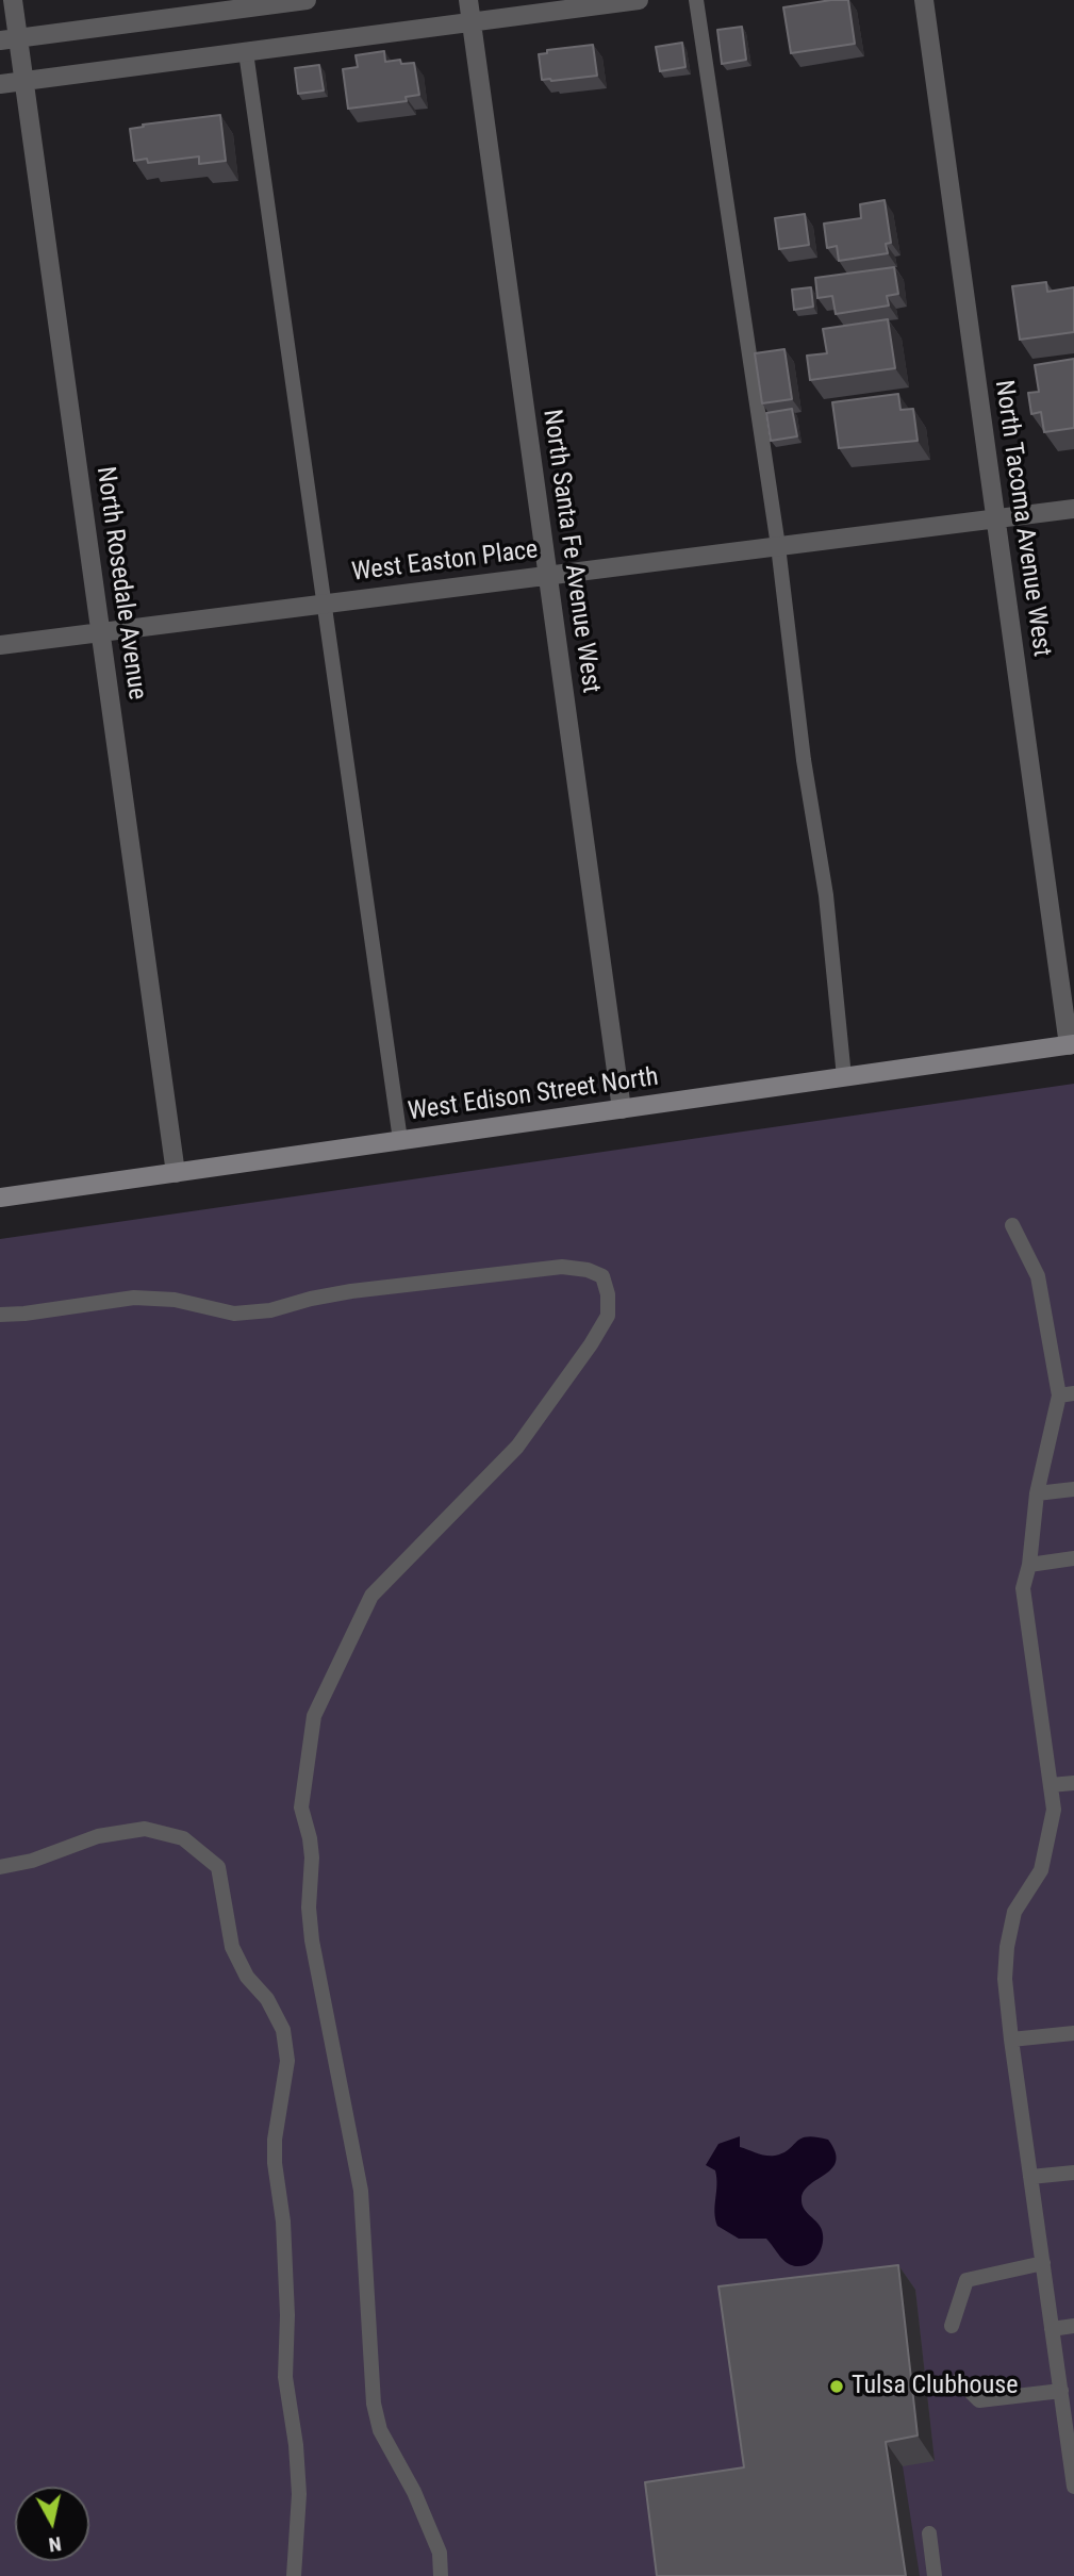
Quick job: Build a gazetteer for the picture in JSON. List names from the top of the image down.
{
  "streets": {
    "main road": ["West Edison Street North"],
    "street": [
      "North Tacoma Avenue West",
      "North Santa Fe Avenue West",
      "West Easton Place",
      "North Rosedale Avenue"
    ]
  },
  "crossings": [
    ["North Tacoma Avenue West", "West Easton Place"],
    ["North Tacoma Avenue West", "West Edison Street North"],
    ["North Santa Fe Avenue West", "West Easton Place"],
    ["North Santa Fe Avenue West", "West Edison Street North"],
    ["West Easton Place", "North Rosedale Avenue"],
    ["North Rosedale Avenue", "West Edison Street North"]
  ],
  "places": ["Tulsa Clubhouse"],
  "north": "bottom"
}
